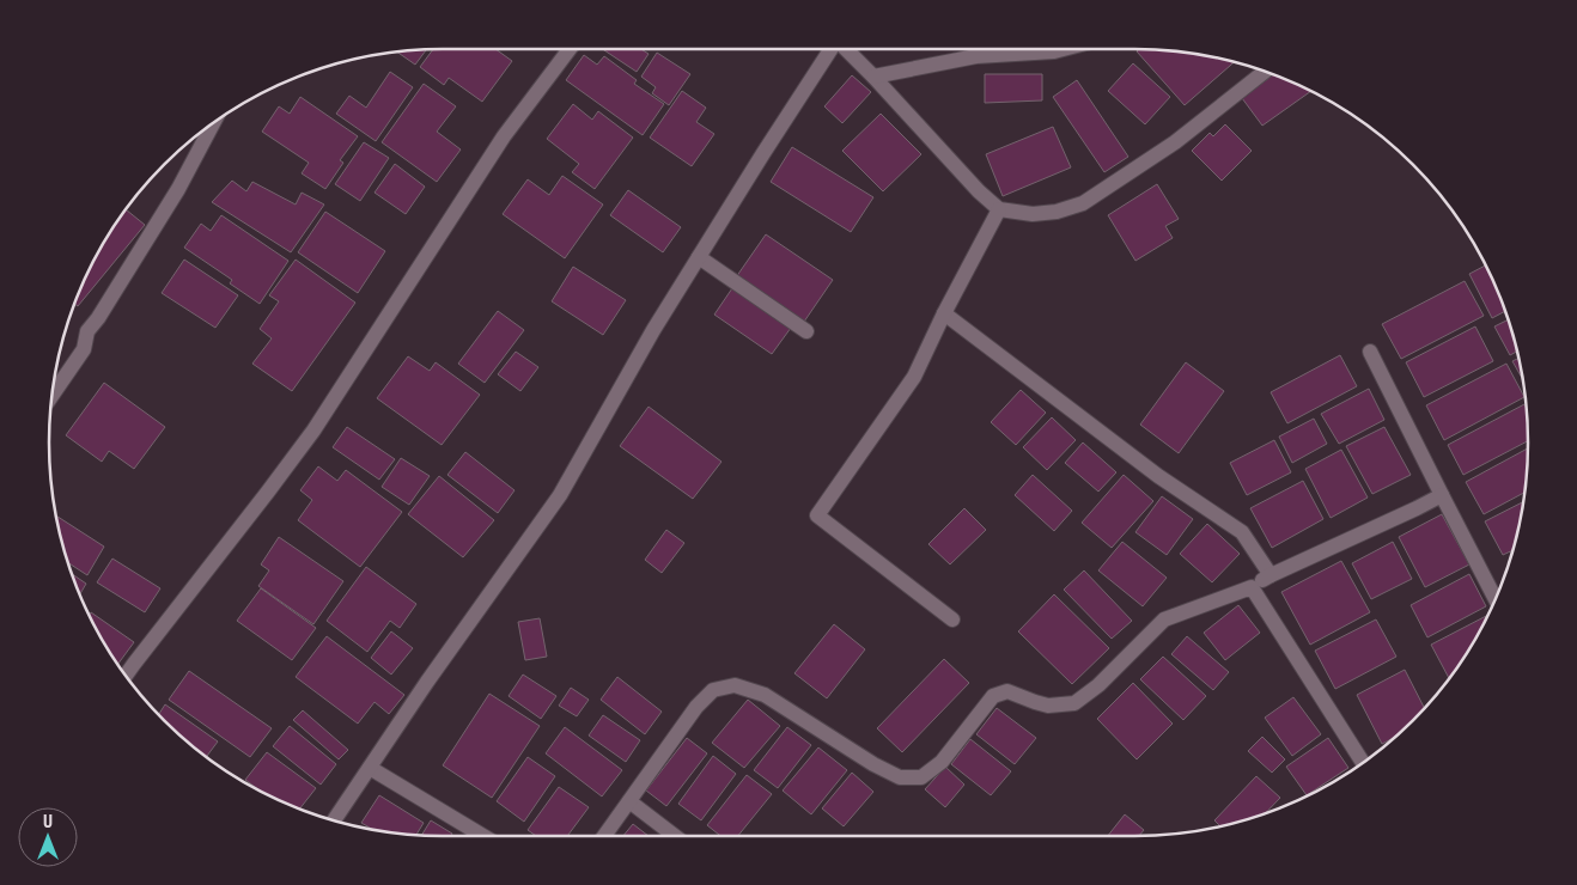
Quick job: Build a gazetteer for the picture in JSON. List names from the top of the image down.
{
  "north": "top"
}
